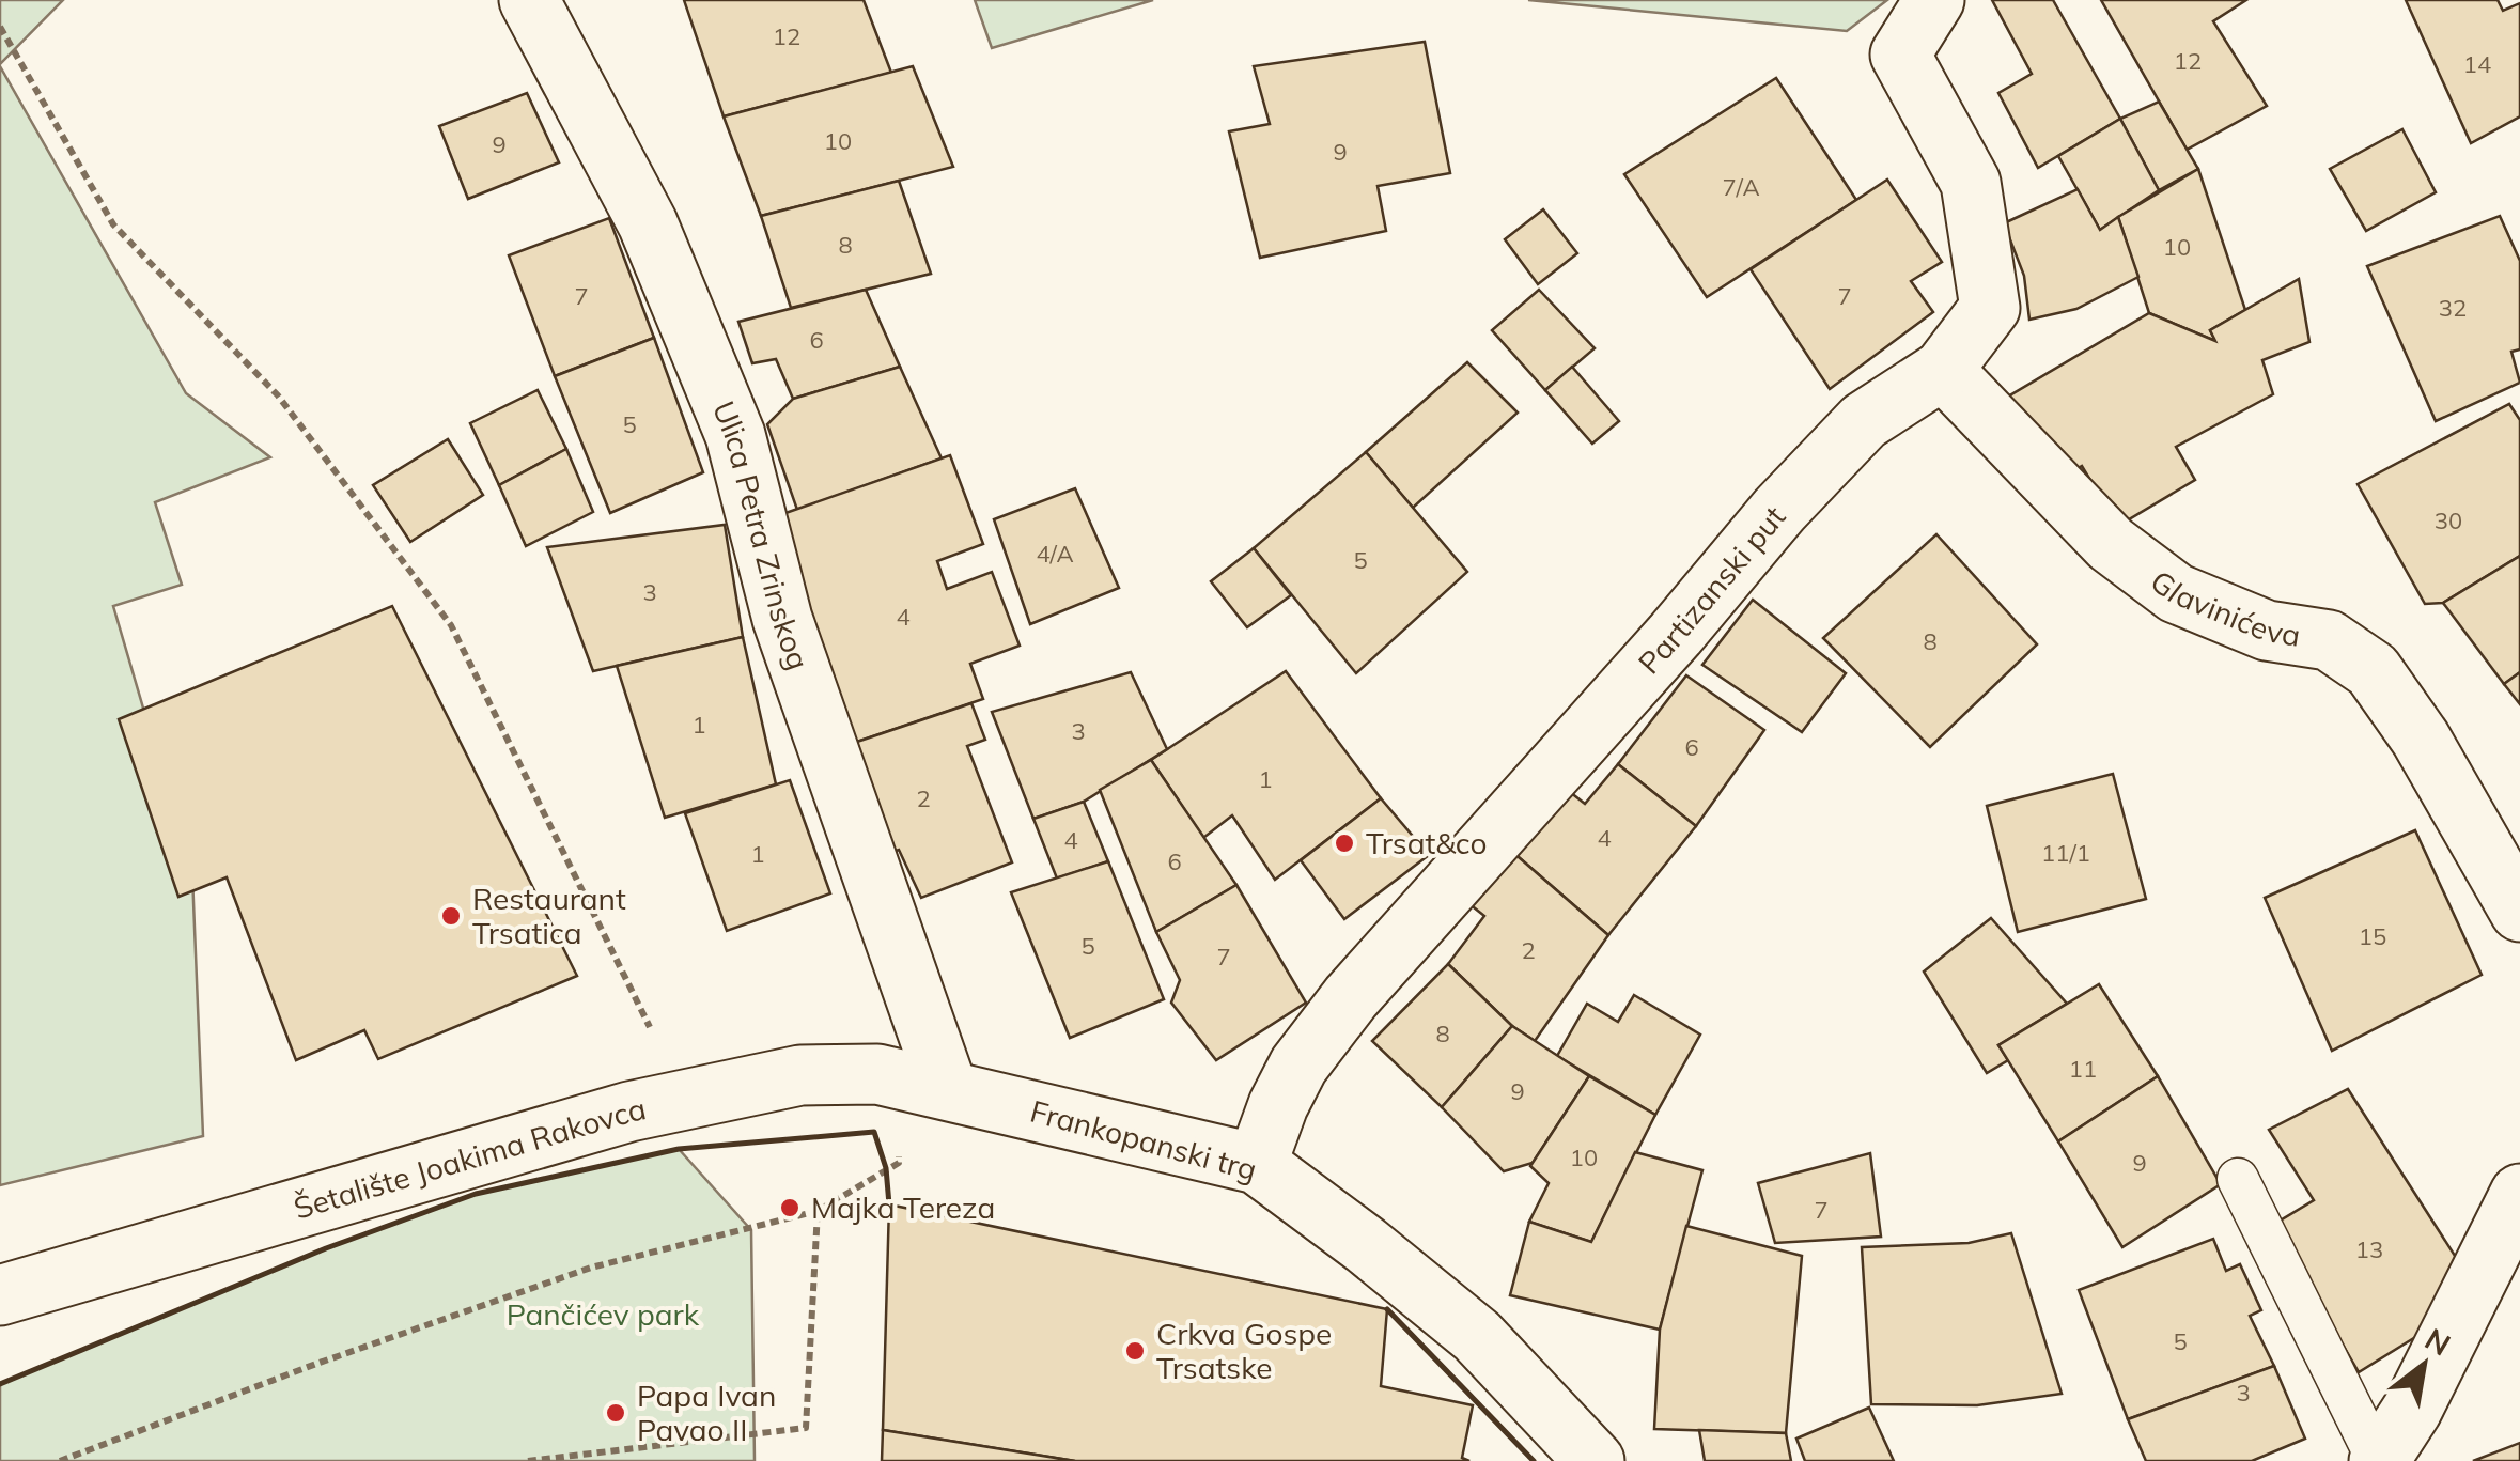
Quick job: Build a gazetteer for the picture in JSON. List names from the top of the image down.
{
  "streets": {
    "street": [
      "Ulica Petra Zrinskog",
      "Partizanski put",
      "Glavinićeva",
      "Frankopanski trg",
      "Šetalište Joakima Rakovca"
    ]
  },
  "crossings": [
    ["Ulica Petra Zrinskog", "Frankopanski trg"],
    ["Ulica Petra Zrinskog", "Šetalište Joakima Rakovca"],
    ["Partizanski put", "Glavinićeva"],
    ["Partizanski put", "Frankopanski trg"],
    ["Frankopanski trg", "Šetalište Joakima Rakovca"]
  ],
  "parks": ["Pančićev park"],
  "places": [
    "Trsat&co",
    "Restaurant Trsatica",
    "Majka Tereza",
    "Crkva Gospe Trsatske",
    "Papa Ivan Pavao II"
  ],
  "house_numbers": [
    "12",
    "12",
    "14",
    "10",
    "9",
    "9",
    "7/A",
    "8",
    "10",
    "7",
    "7",
    "32",
    "6",
    "5",
    "30",
    "4/A",
    "5",
    "3",
    "4",
    "8",
    "1",
    "3",
    "6",
    "1",
    "2",
    "4",
    "4",
    "11/1",
    "1",
    "6",
    "15",
    "5",
    "2",
    "7",
    "8",
    "11",
    "9",
    "10",
    "9",
    "7",
    "13",
    "5",
    "3"
  ],
  "north": "top right"
}
